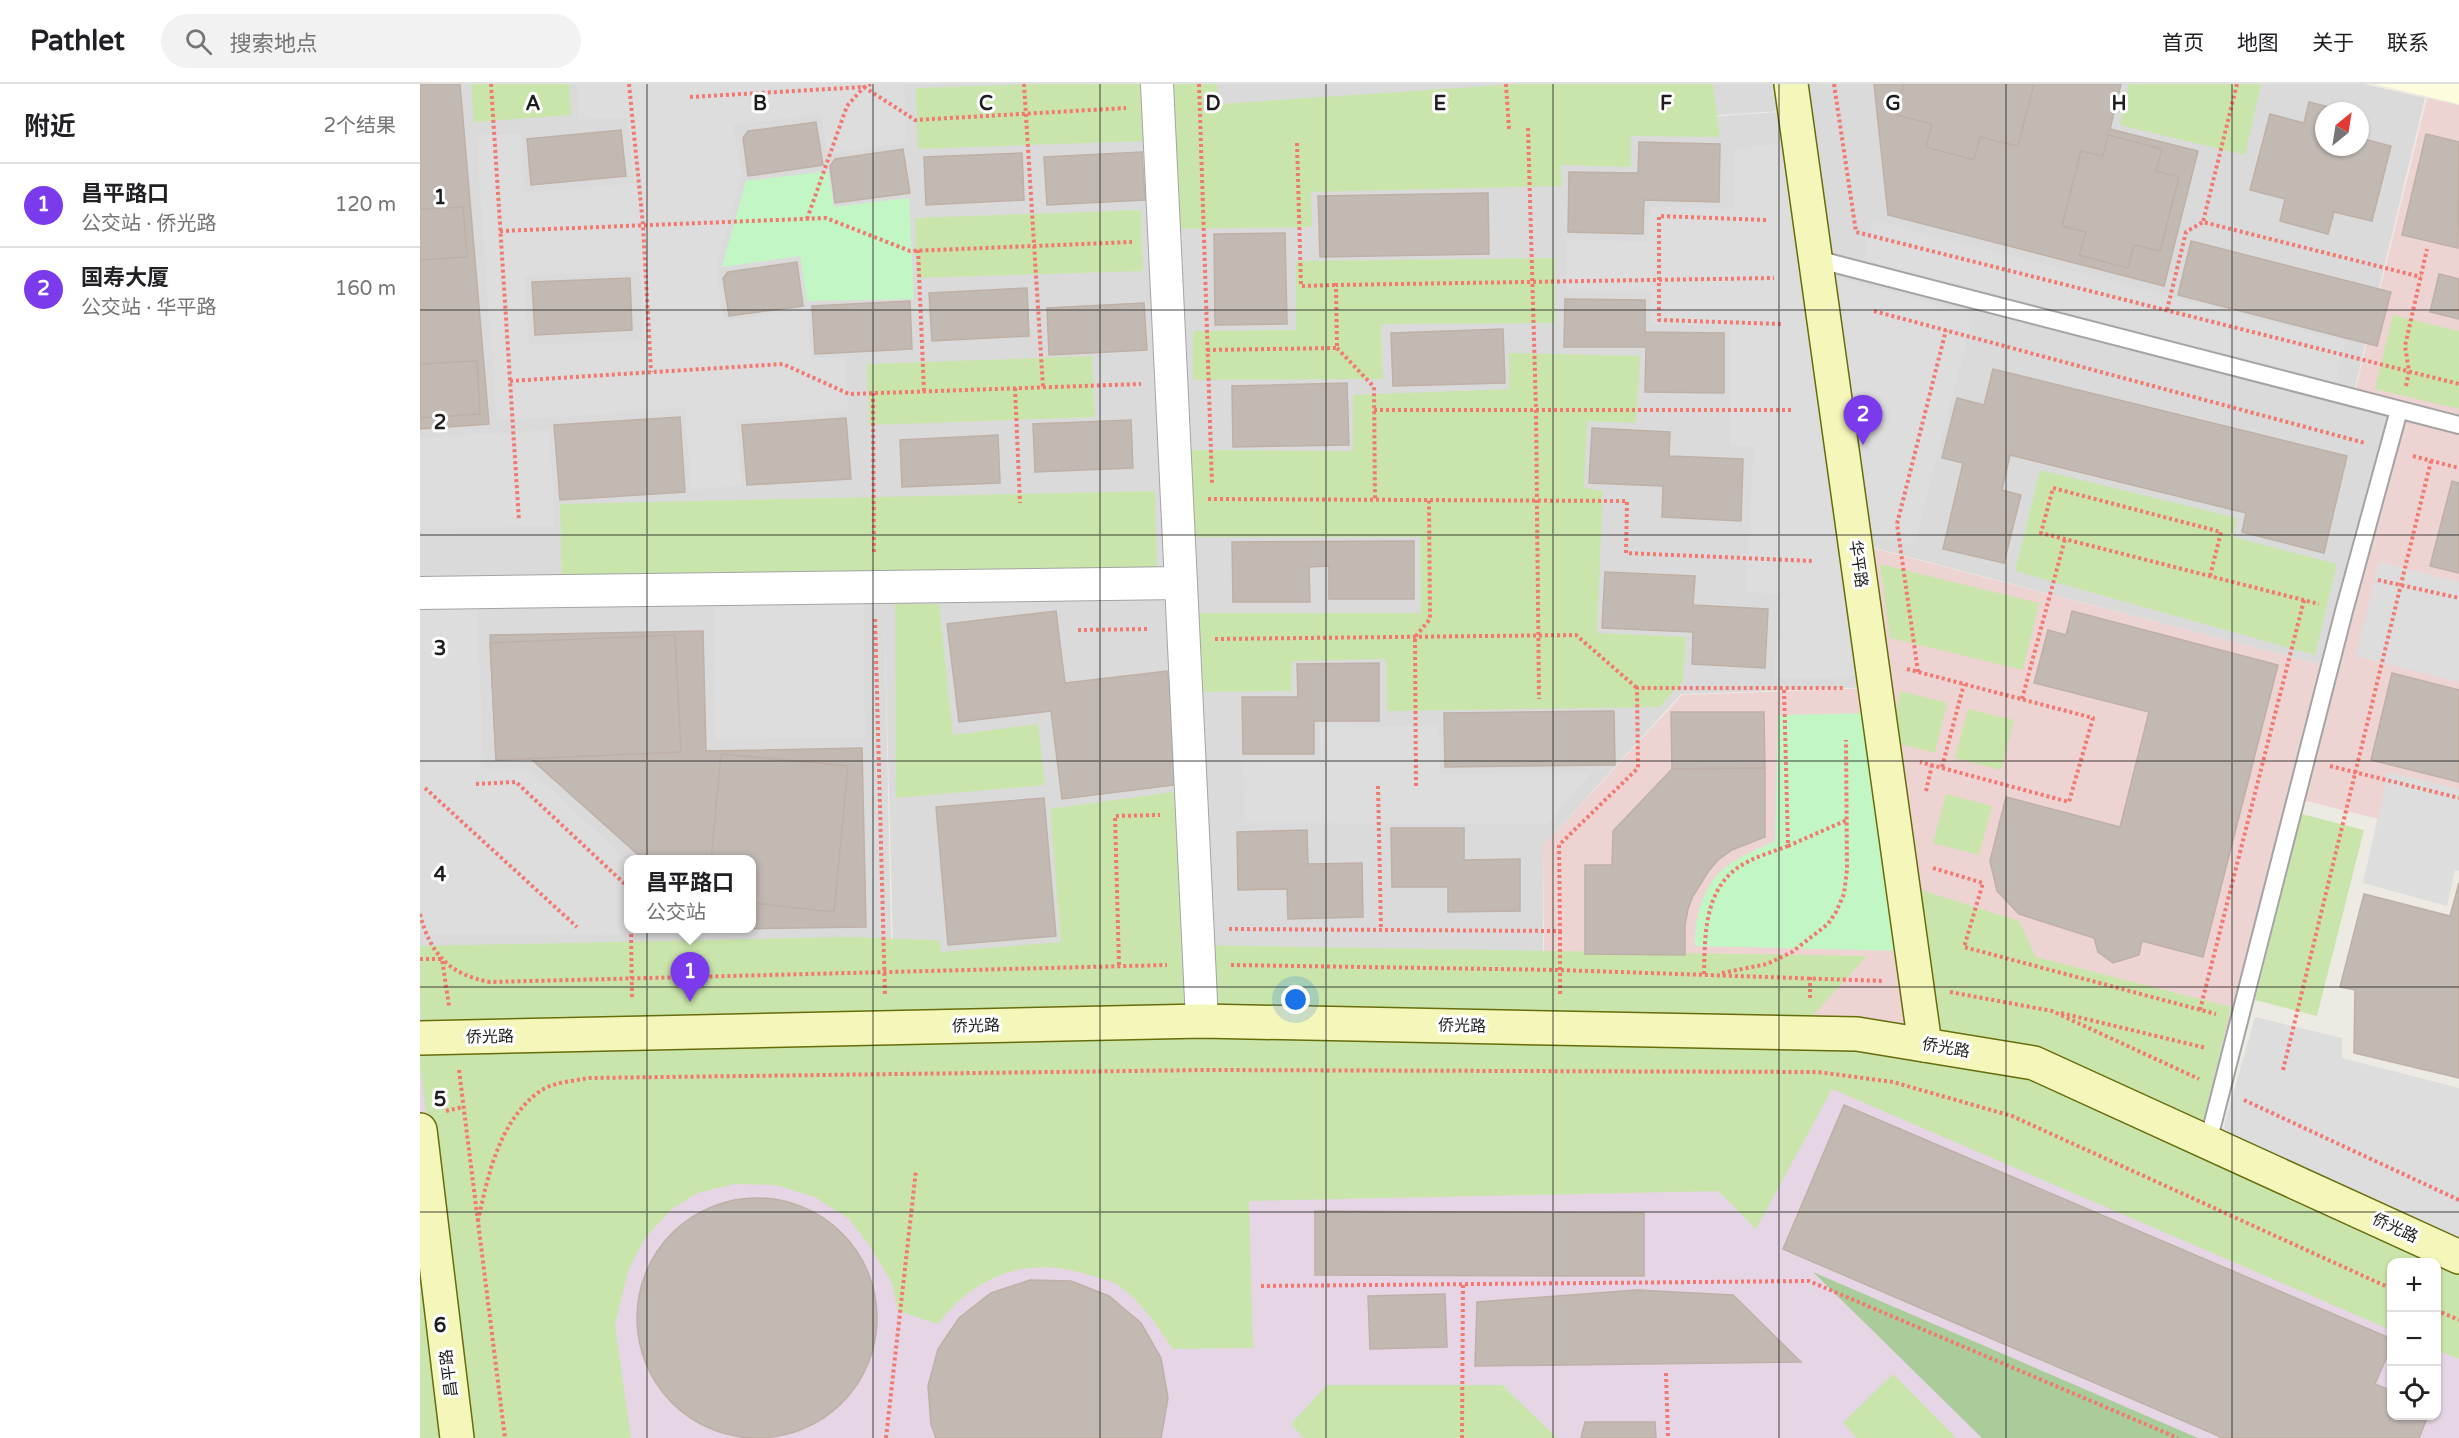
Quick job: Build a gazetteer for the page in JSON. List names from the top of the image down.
{
  "streets": {
    "street": ["华平路", "侨光路", "昌平路"]
  },
  "crossings": [
    ["华平路", "侨光路"]
  ],
  "north": "top right",
  "page": {
    "header": "Pathlet",
    "search": "搜索地点",
    "nav": [
      "首页",
      "地图",
      "关于",
      "联系"
    ],
    "heading": ["附近", "2个结果"],
    "list": [
      {
        "mark": "1",
        "name": "昌平路口",
        "note": "公交站 · 侨光路",
        "value": "120 m"
      },
      {
        "mark": "2",
        "name": "国寿大厦",
        "note": "公交站 · 华平路",
        "value": "160 m"
      }
    ],
    "pins": ["2", "1"],
    "popup": ["昌平路口", "公交站"],
    "map_buttons": ["+", "−"]
  },
  "grid": {
    "columns": [
      "A",
      "B",
      "C",
      "D",
      "E",
      "F",
      "G",
      "H"
    ],
    "rows": [
      "1",
      "2",
      "3",
      "4",
      "5",
      "6"
    ]
  }
}
